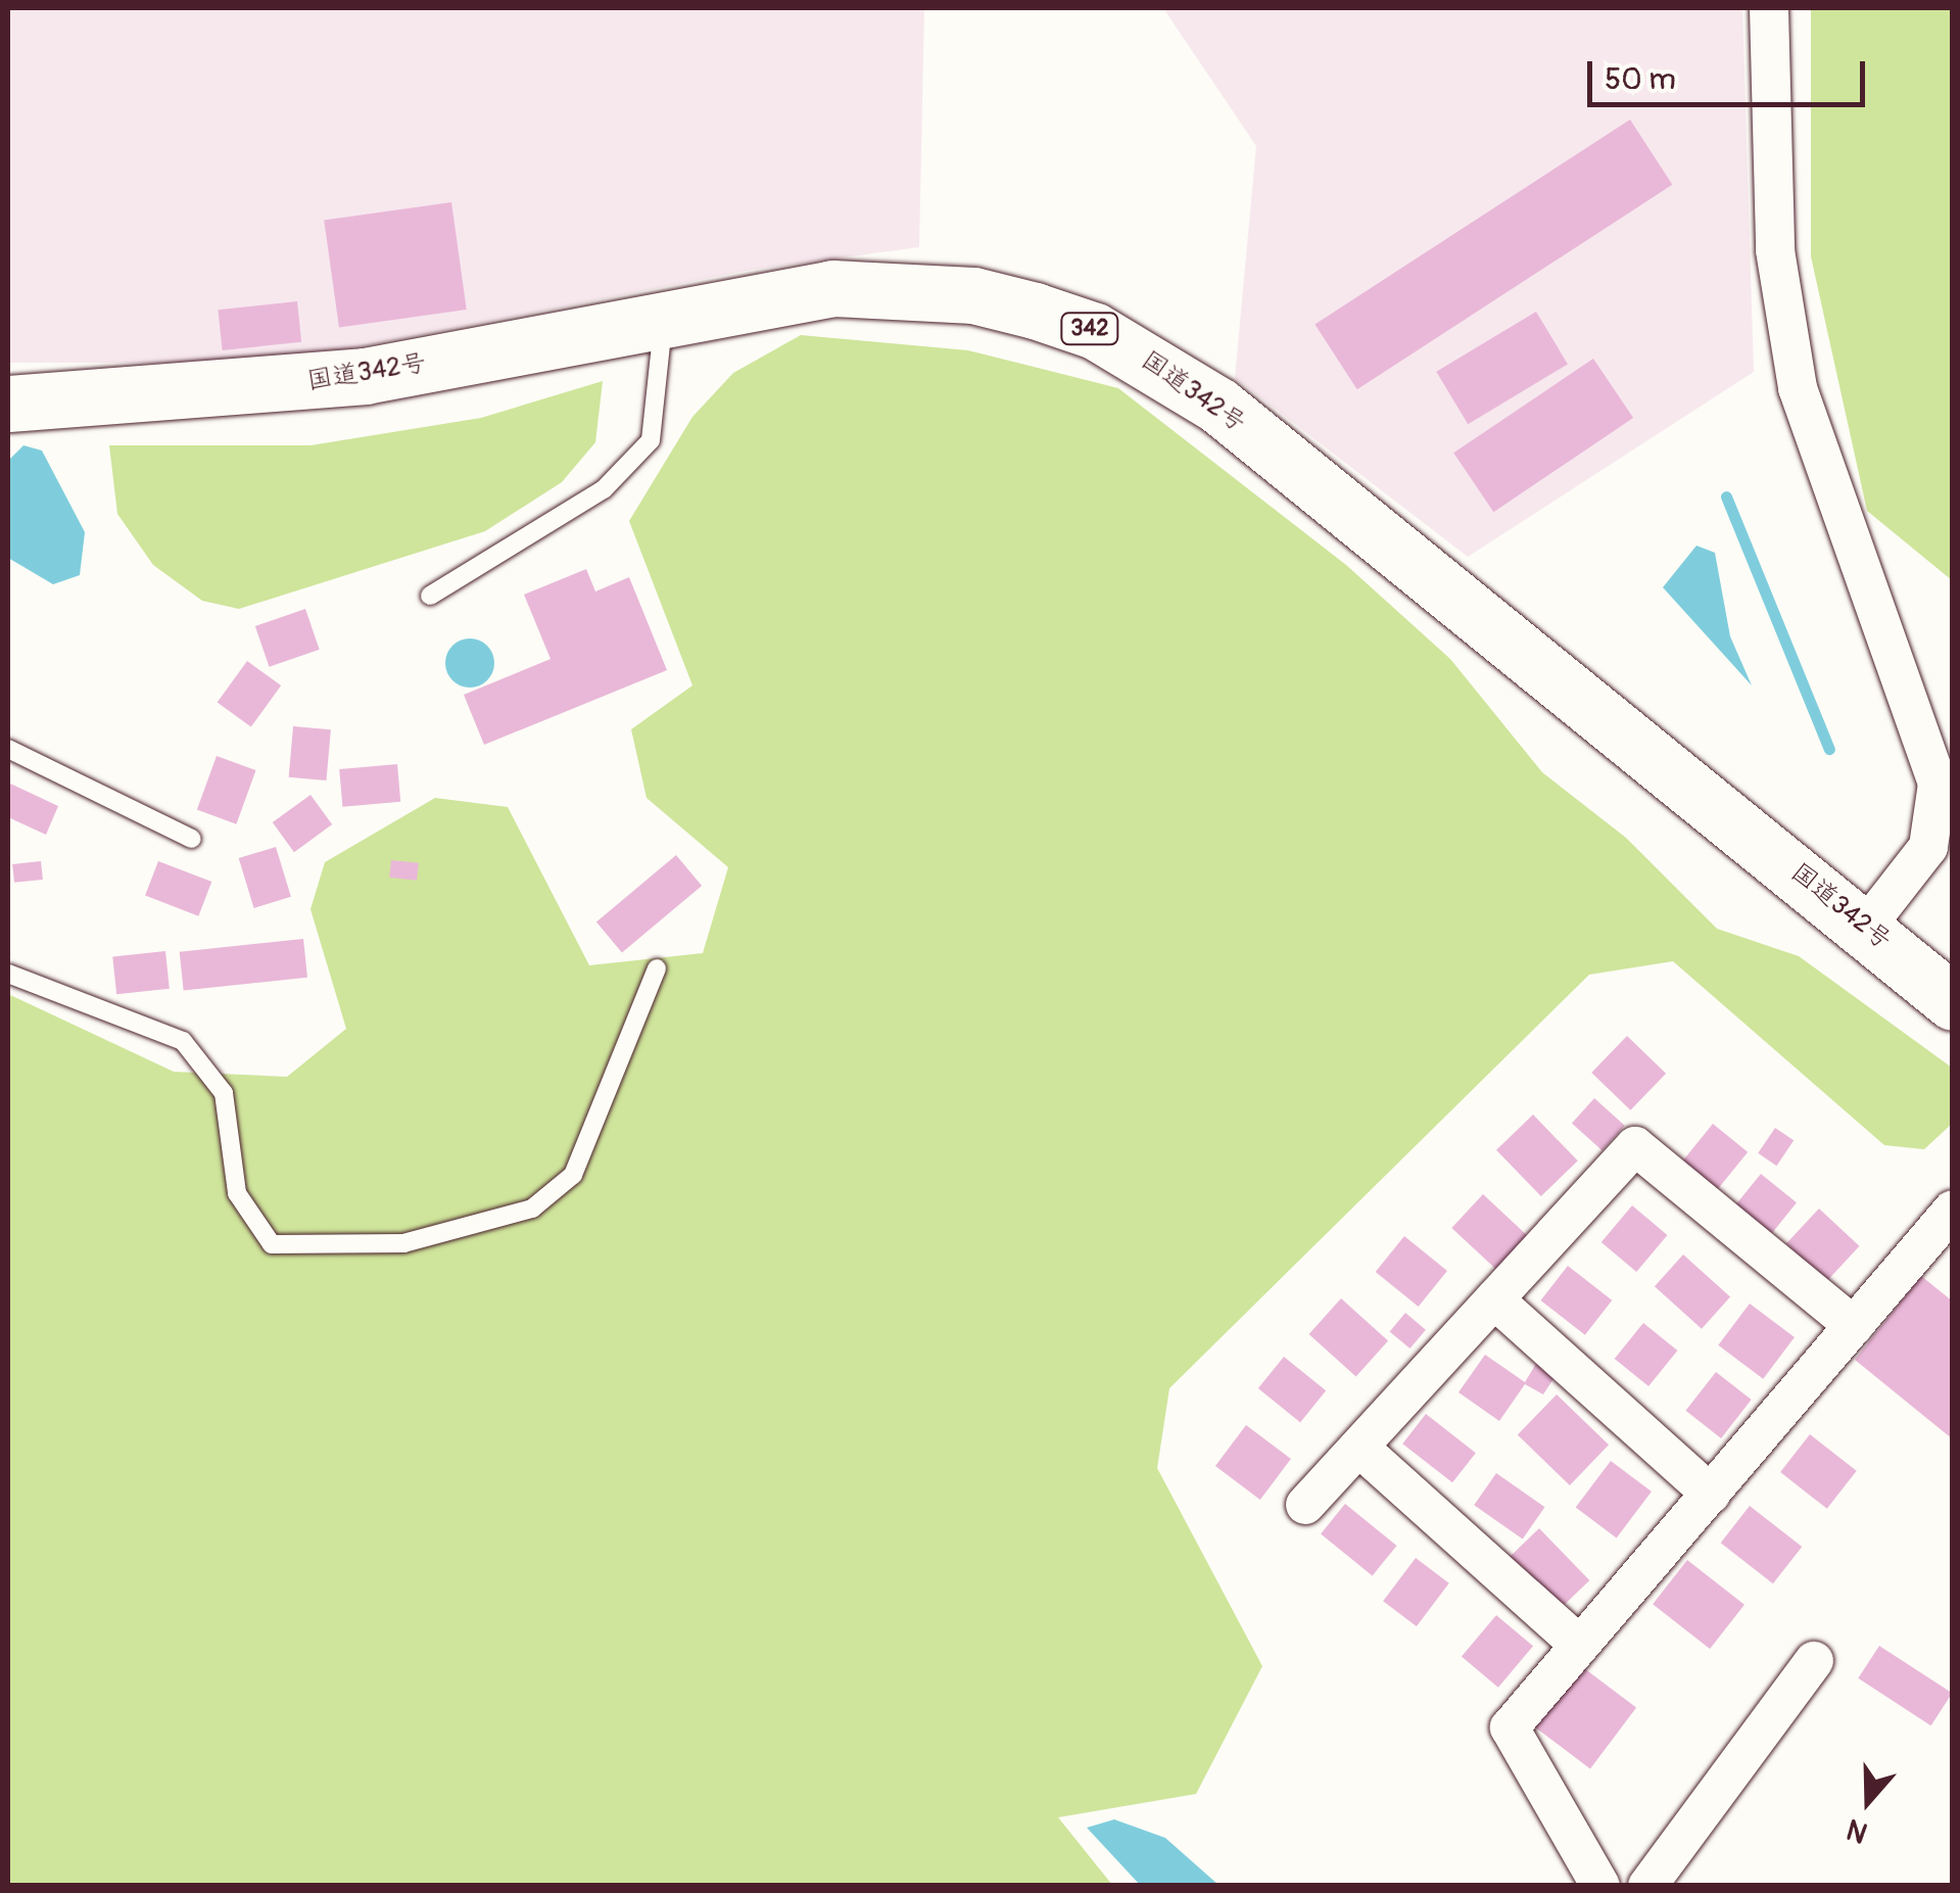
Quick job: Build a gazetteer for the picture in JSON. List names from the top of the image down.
{
  "streets": {
    "highway": ["342", "国道342号"]
  },
  "scale_bar": "50 m",
  "north": "bottom"
}
